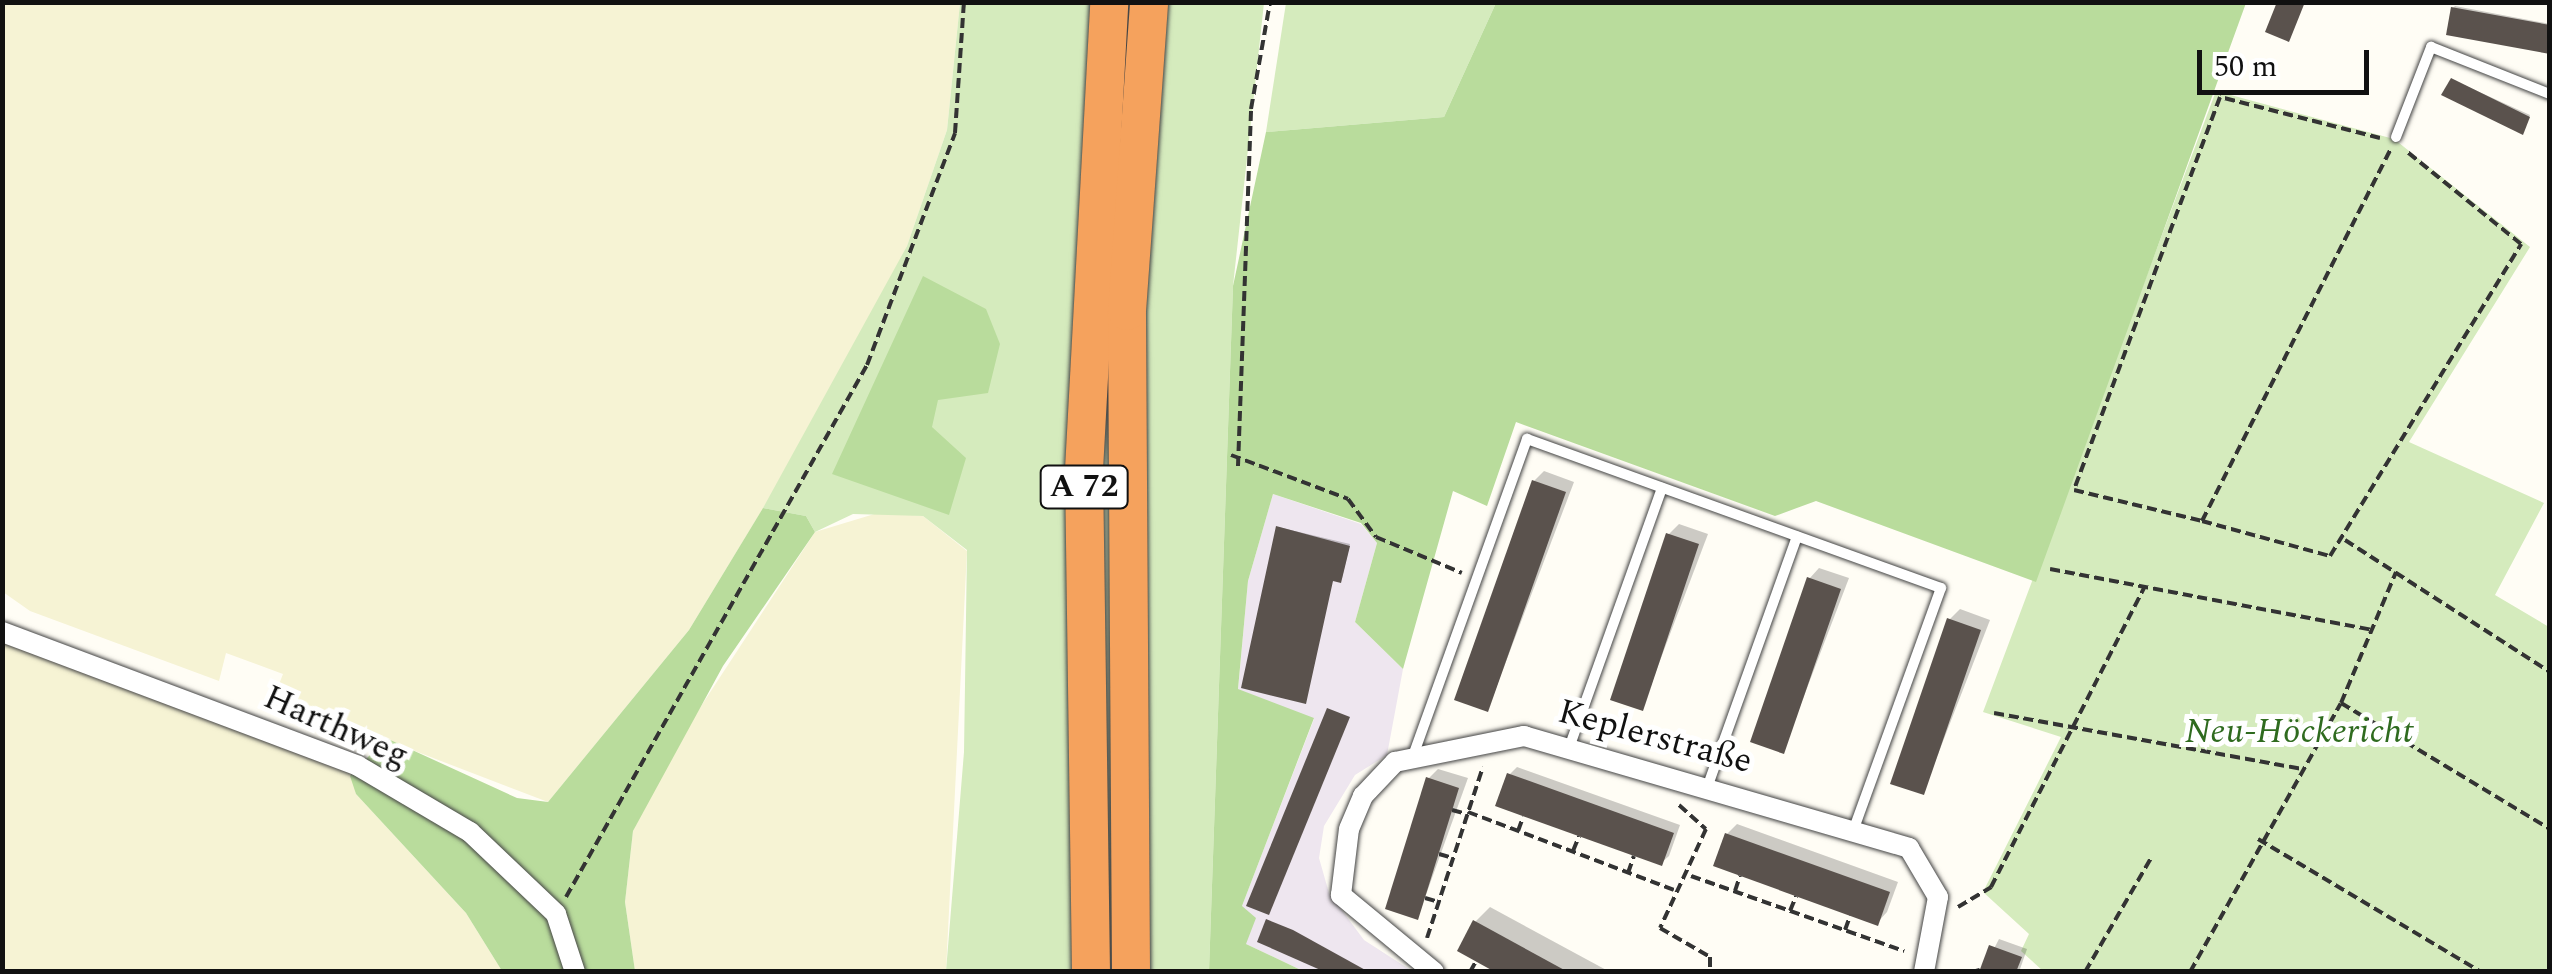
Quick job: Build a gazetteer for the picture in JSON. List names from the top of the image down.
{
  "streets": {
    "highway": ["A 72"],
    "street": ["Harthweg", "Keplerstraße"]
  },
  "parks": ["Neu-Höckericht"],
  "scale_bar": "50 m"
}
